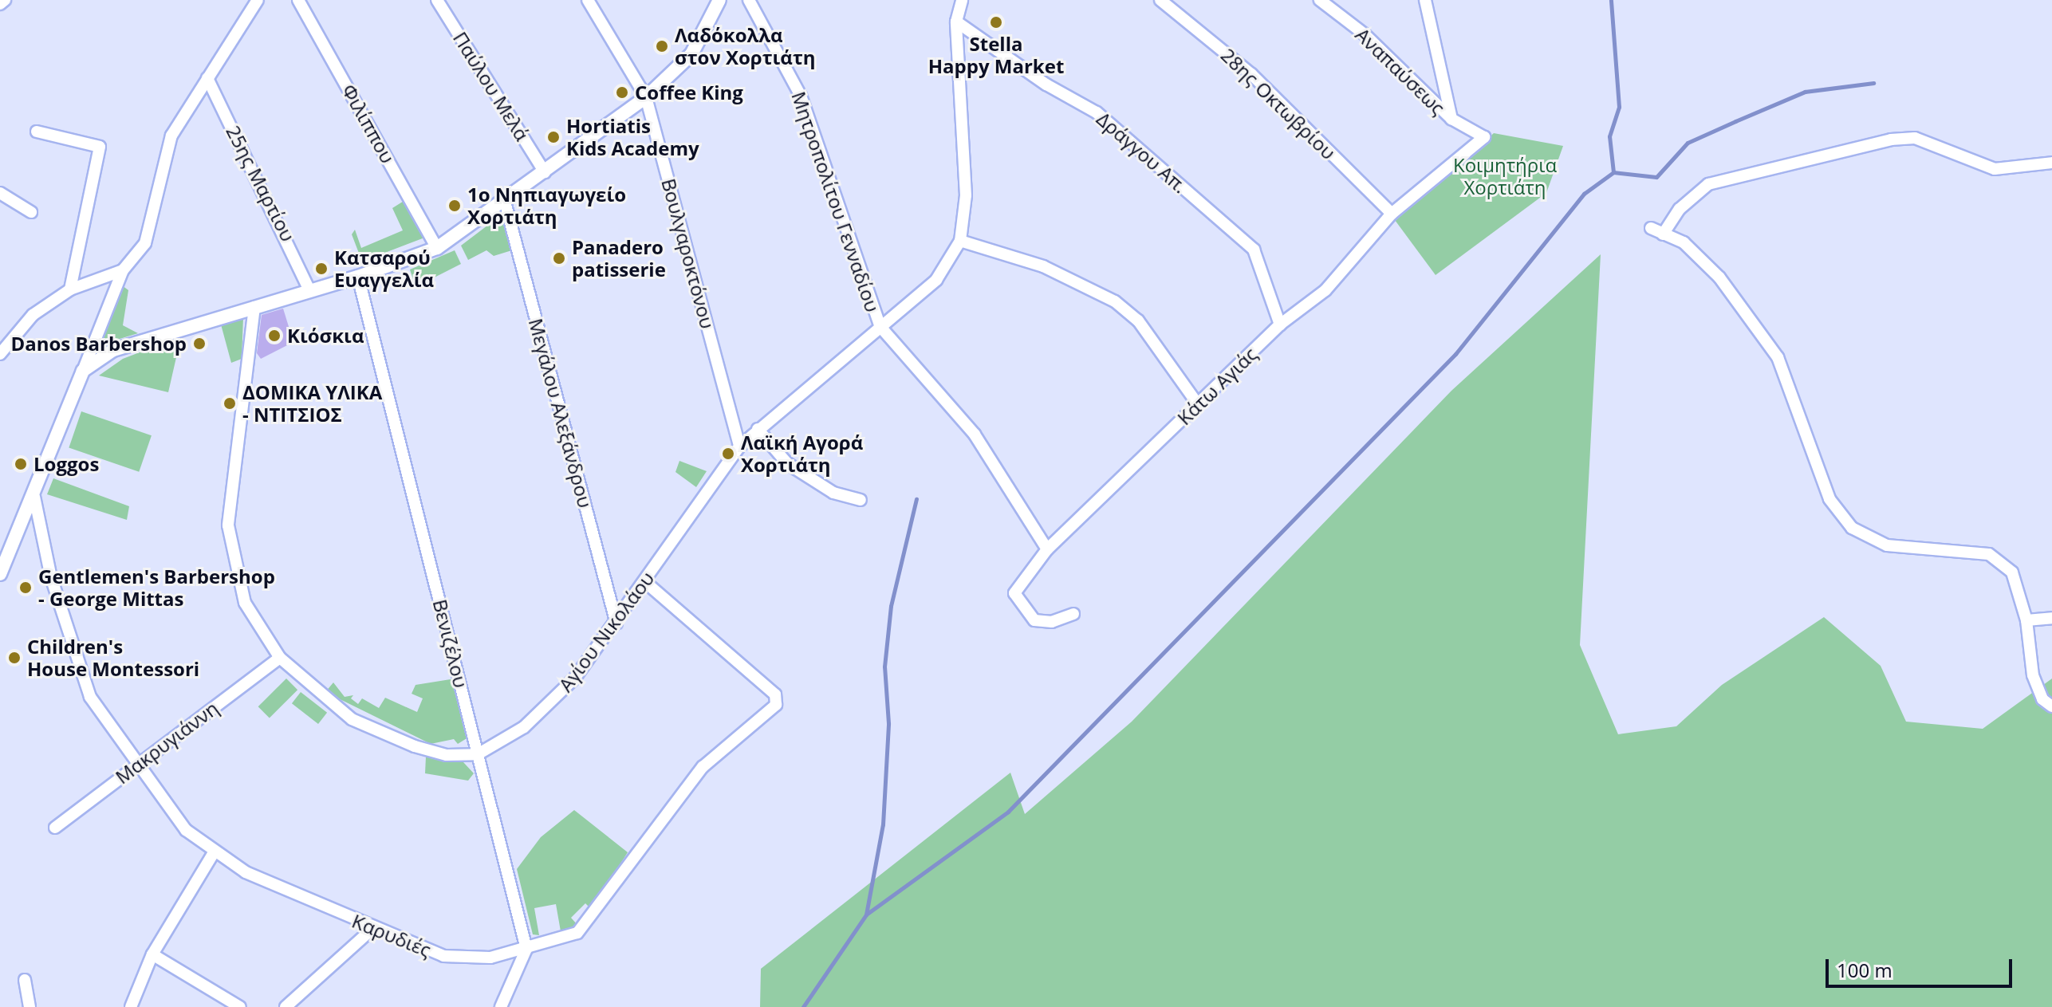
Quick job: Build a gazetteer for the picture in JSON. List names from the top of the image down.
{
  "streets": {
    "street": [
      "Αναπαύσεως",
      "Παύλου Μελά",
      "28ης Οκτωβρίου",
      "Φιλίππου",
      "Δράγγου Απ.",
      "25ης Μαρτίου",
      "Μητροπολίτου Γενναδίου",
      "Βουλγαροκτόνου",
      "Κάτω Αγιάς",
      "Μεγάλου Αλεξάνδρου",
      "Αγίου Νικολάου",
      "Βενιζέλου",
      "Μακρυγιάννη",
      "Καρυδιές"
    ]
  },
  "crossings": [
    ["Αναπαύσεως", "Κάτω Αγιάς"],
    ["28ης Οκτωβρίου", "Κάτω Αγιάς"],
    ["Δράγγου Απ.", "Κάτω Αγιάς"],
    ["Δράγγου Απ.", "Αγίου Νικολάου"],
    ["Μητροπολίτου Γενναδίου", "Κάτω Αγιάς"],
    ["Μητροπολίτου Γενναδίου", "Αγίου Νικολάου"],
    ["Βουλγαροκτόνου", "Αγίου Νικολάου"],
    ["Μεγάλου Αλεξάνδρου", "Αγίου Νικολάου"],
    ["Αγίου Νικολάου", "Βενιζέλου"],
    ["Αγίου Νικολάου", "Καρυδιές"],
    ["Βενιζέλου", "Καρυδιές"],
    ["Μακρυγιάννη", "Καρυδιές"]
  ],
  "parks": ["Κοιμητήρια Χορτιάτη"],
  "places": [
    "Stella Happy Market",
    "Λαδόκολλα στον Χορτιάτη",
    "Coffee King",
    "Hortiatis Kids Academy",
    "1ο Νηπιαγωγείο Χορτιάτη",
    "Panadero patisserie",
    "Κατσαρού Ευαγγελία",
    "Κιόσκια",
    "Danos Barbershop",
    "ΔΟΜΙΚΑ ΥΛΙΚΑ - ΝΤΙΤΣΙΟΣ",
    "Λαϊκή Αγορά Χορτιάτη",
    "Loggos",
    "Gentlemen's Barbershop - George Mittas",
    "Children's House Montessori"
  ],
  "scale_bar": "100 m"
}
